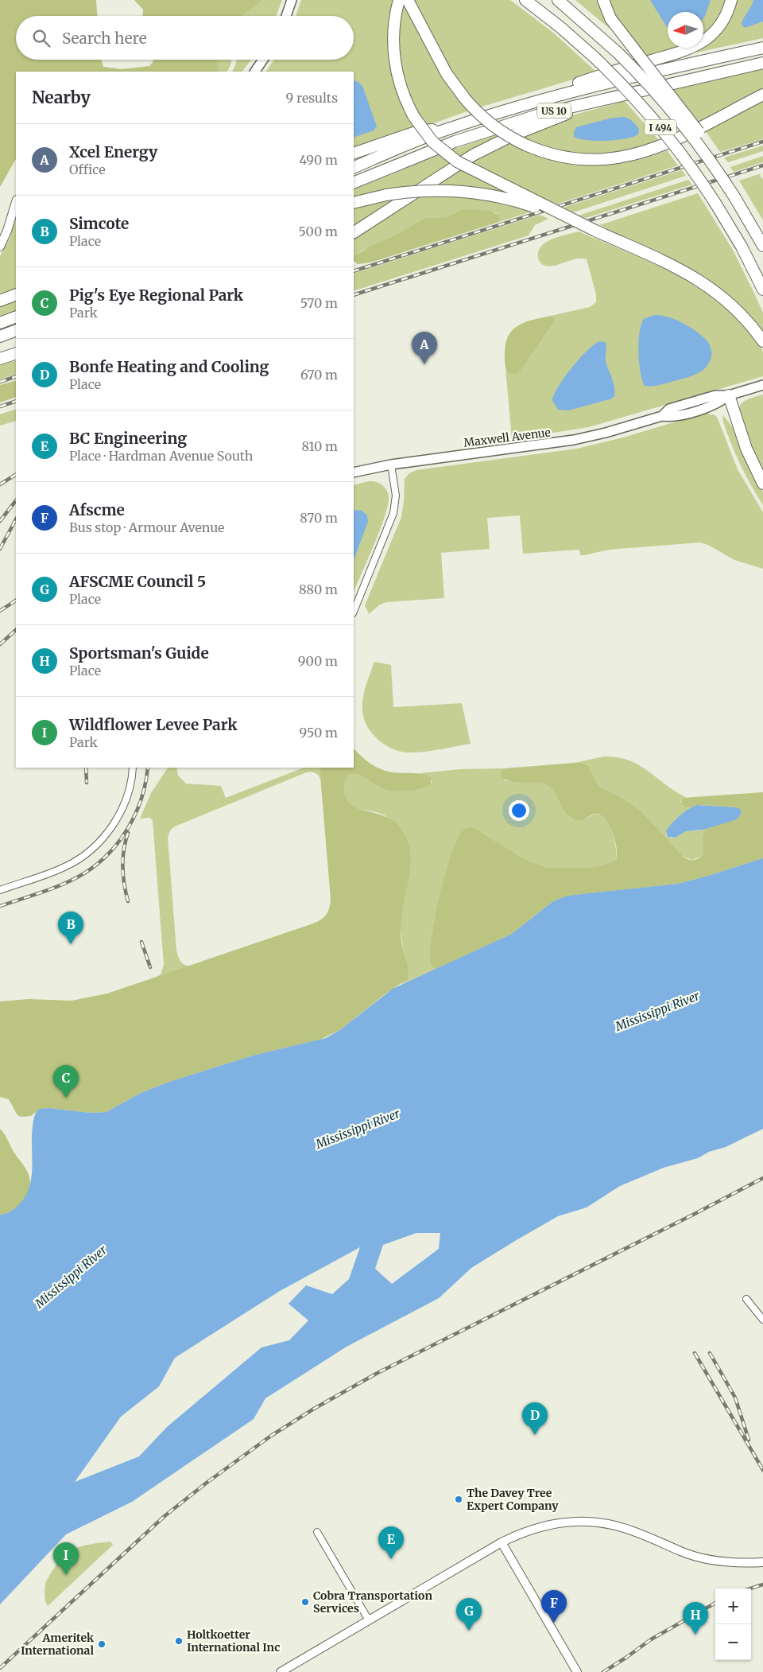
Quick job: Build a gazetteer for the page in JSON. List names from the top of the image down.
{
  "streets": {
    "highway": ["US 10", "I 494"],
    "main road": ["Maxwell Avenue"]
  },
  "water": ["Mississippi River"],
  "places": [
    "The Davey Tree Expert Company",
    "Cobra Transportation Services",
    "Holtkoetter International Inc",
    "Ameritek International"
  ],
  "north": "left",
  "page": {
    "search": "Search here",
    "heading": ["Nearby", "9 results"],
    "list": [
      {
        "mark": "A",
        "name": "Xcel Energy",
        "note": "Office",
        "value": "490 m"
      },
      {
        "mark": "B",
        "name": "Simcote",
        "note": "Place",
        "value": "500 m"
      },
      {
        "mark": "C",
        "name": "Pig's Eye Regional Park",
        "note": "Park",
        "value": "570 m"
      },
      {
        "mark": "D",
        "name": "Bonfe Heating and Cooling",
        "note": "Place",
        "value": "670 m"
      },
      {
        "mark": "E",
        "name": "BC Engineering",
        "note": "Place · Hardman Avenue South",
        "value": "810 m"
      },
      {
        "mark": "F",
        "name": "Afscme",
        "note": "Bus stop · Armour Avenue",
        "value": "870 m"
      },
      {
        "mark": "G",
        "name": "AFSCME Council 5",
        "note": "Place",
        "value": "880 m"
      },
      {
        "mark": "H",
        "name": "Sportsman's Guide",
        "note": "Place",
        "value": "900 m"
      },
      {
        "mark": "I",
        "name": "Wildflower Levee Park",
        "note": "Park",
        "value": "950 m"
      }
    ],
    "pins": [
      "A",
      "B",
      "C",
      "D",
      "E",
      "I",
      "F",
      "G",
      "H"
    ],
    "map_buttons": ["+", "−"]
  }
}
